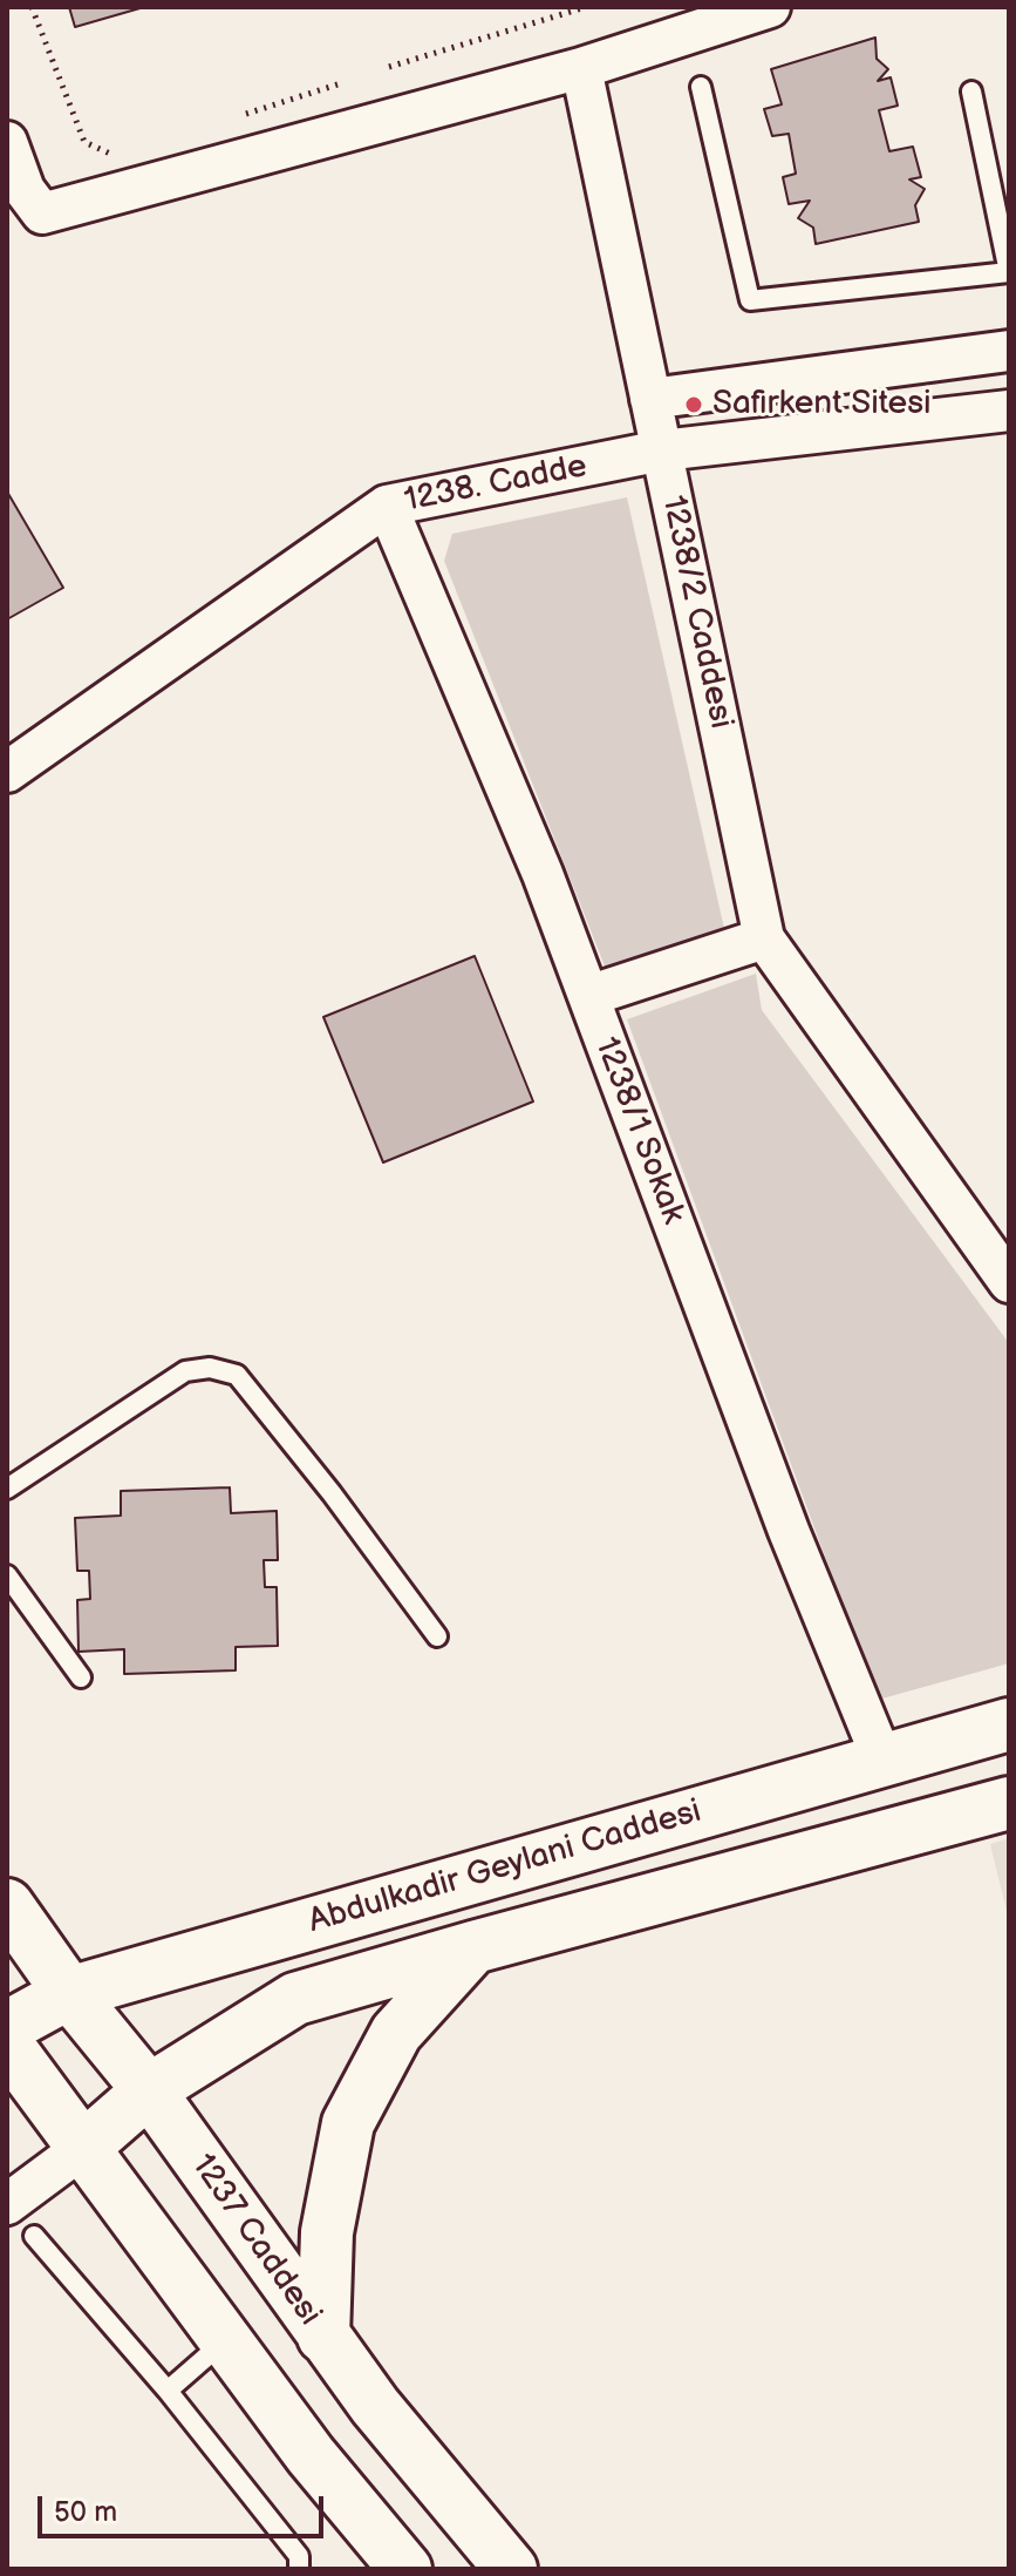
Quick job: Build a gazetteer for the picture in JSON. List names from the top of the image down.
{
  "streets": {
    "street": [
      "1238. Cadde",
      "1238/2 Caddesi",
      "1238/1 Sokak",
      "Abdulkadir Geylani Caddesi",
      "1237 Caddesi"
    ]
  },
  "crossings": [
    ["1238. Cadde", "1238/2 Caddesi"],
    ["1238. Cadde", "1238/1 Sokak"],
    ["1238/1 Sokak", "Abdulkadir Geylani Caddesi"],
    ["Abdulkadir Geylani Caddesi", "1237 Caddesi"]
  ],
  "places": ["Safirkent Sitesi"],
  "scale_bar": "50 m"
}
